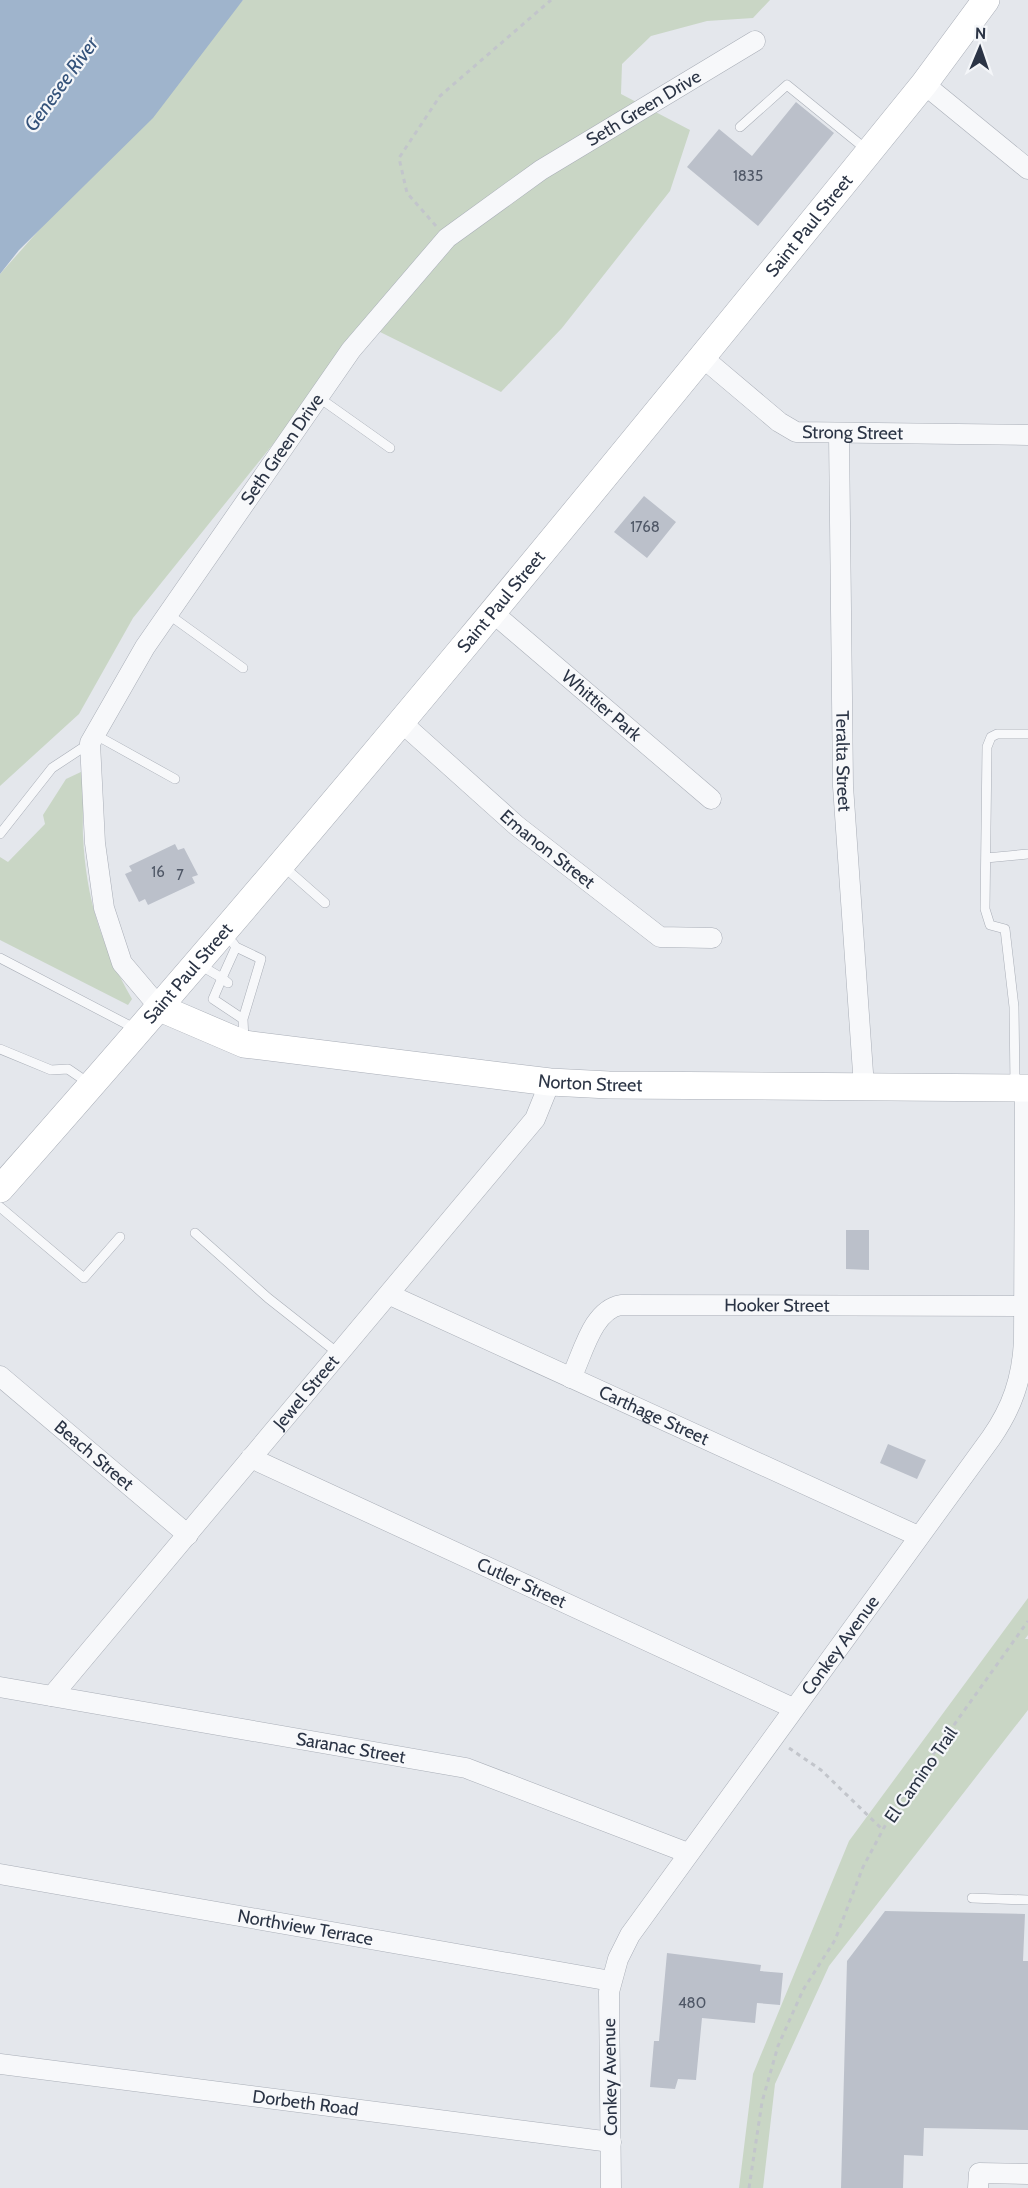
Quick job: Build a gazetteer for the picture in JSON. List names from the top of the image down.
{
  "streets": {
    "main road": ["Saint Paul Street", "Norton Street"],
    "street": [
      "Seth Green Drive",
      "Strong Street",
      "Whittier Park",
      "Teralta Street",
      "Emanon Street",
      "Hooker Street",
      "Jewel Street",
      "Carthage Street",
      "Beach Street",
      "Cutler Street",
      "Conkey Avenue",
      "Saranac Street",
      "Northview Terrace",
      "Dorbeth Road"
    ],
    "path": ["El Camino Trail"]
  },
  "crossings": [
    ["Saint Paul Street", "Strong Street"],
    ["Saint Paul Street", "Whittier Park"],
    ["Saint Paul Street", "Emanon Street"],
    ["Saint Paul Street", "Norton Street"],
    ["Strong Street", "Teralta Street"],
    ["Teralta Street", "Norton Street"],
    ["Norton Street", "Jewel Street"],
    ["Norton Street", "Conkey Avenue"],
    ["Hooker Street", "Carthage Street"],
    ["Hooker Street", "Conkey Avenue"],
    ["Jewel Street", "Carthage Street"],
    ["Jewel Street", "Beach Street"],
    ["Jewel Street", "Cutler Street"],
    ["Jewel Street", "Saranac Street"],
    ["Carthage Street", "Conkey Avenue"],
    ["Cutler Street", "Conkey Avenue"],
    ["Conkey Avenue", "Saranac Street"],
    ["Conkey Avenue", "Northview Terrace"],
    ["Conkey Avenue", "Dorbeth Road"]
  ],
  "water": ["Genesee River"],
  "house_numbers": [
    "1835",
    "1768",
    "16",
    "7",
    "480"
  ],
  "north": "top"
}
